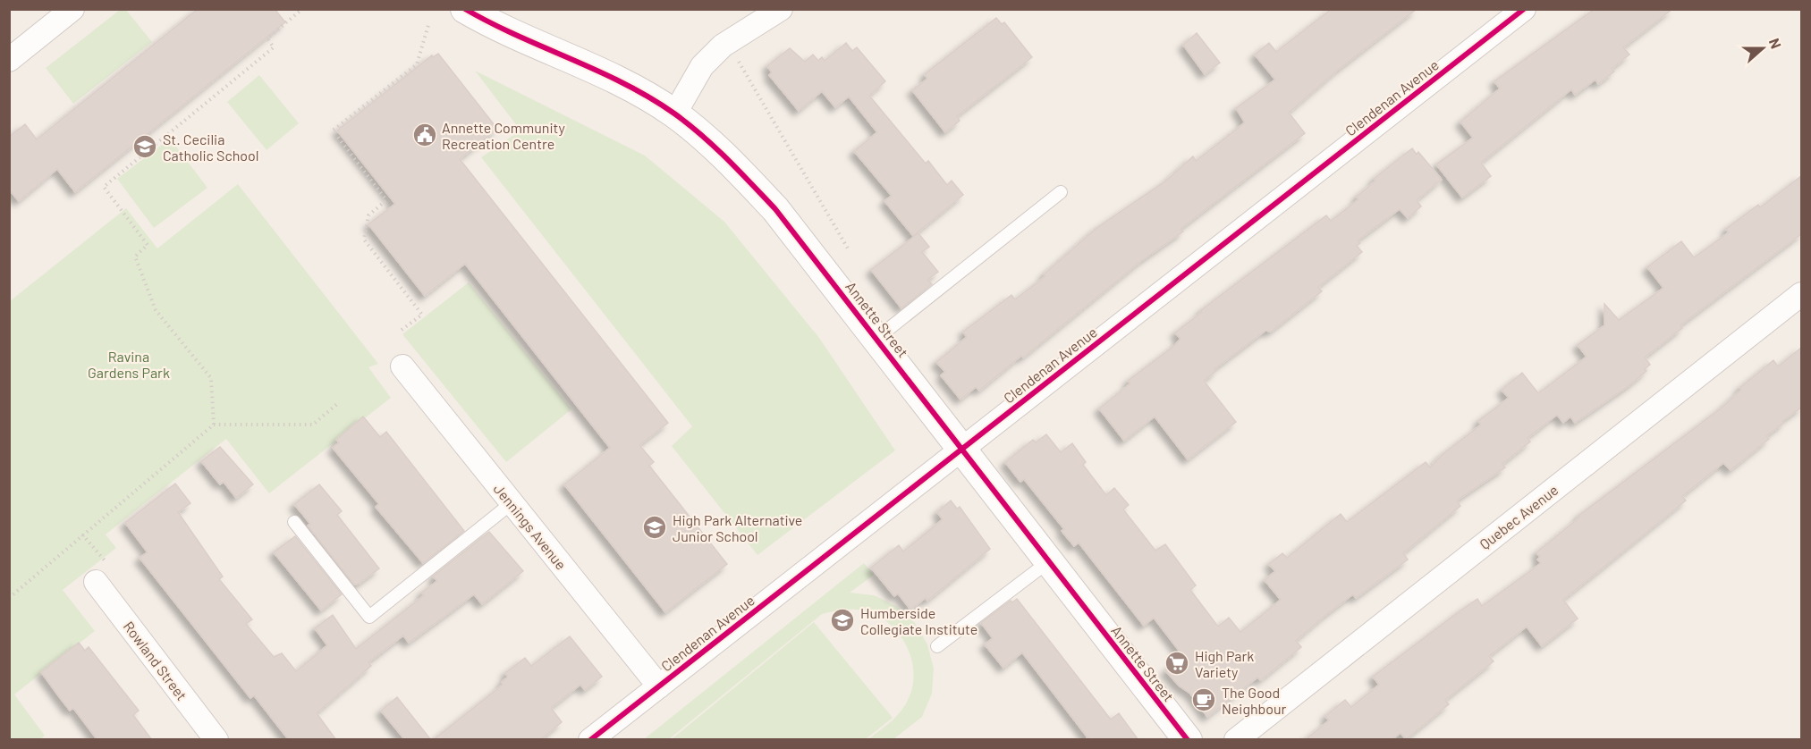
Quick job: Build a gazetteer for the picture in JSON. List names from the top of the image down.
{
  "streets": {
    "street": [
      "Clendenan Avenue",
      "Annette Street",
      "Quebec Avenue",
      "Jennings Avenue",
      "Rowland Street"
    ]
  },
  "crossings": [
    ["Clendenan Avenue", "Annette Street"],
    ["Clendenan Avenue", "Jennings Avenue"]
  ],
  "parks": ["Ravina Gardens Park"],
  "places": {
    "public building": ["Annette Community Recreation Centre"],
    "school or university": ["St. Cecilia Catholic School", "High Park Alternative Junior School", "Humberside Collegiate Institute"],
    "supermarket": ["High Park Variety"],
    "cafe": ["The Good Neighbour"]
  },
  "north": "right"
}
